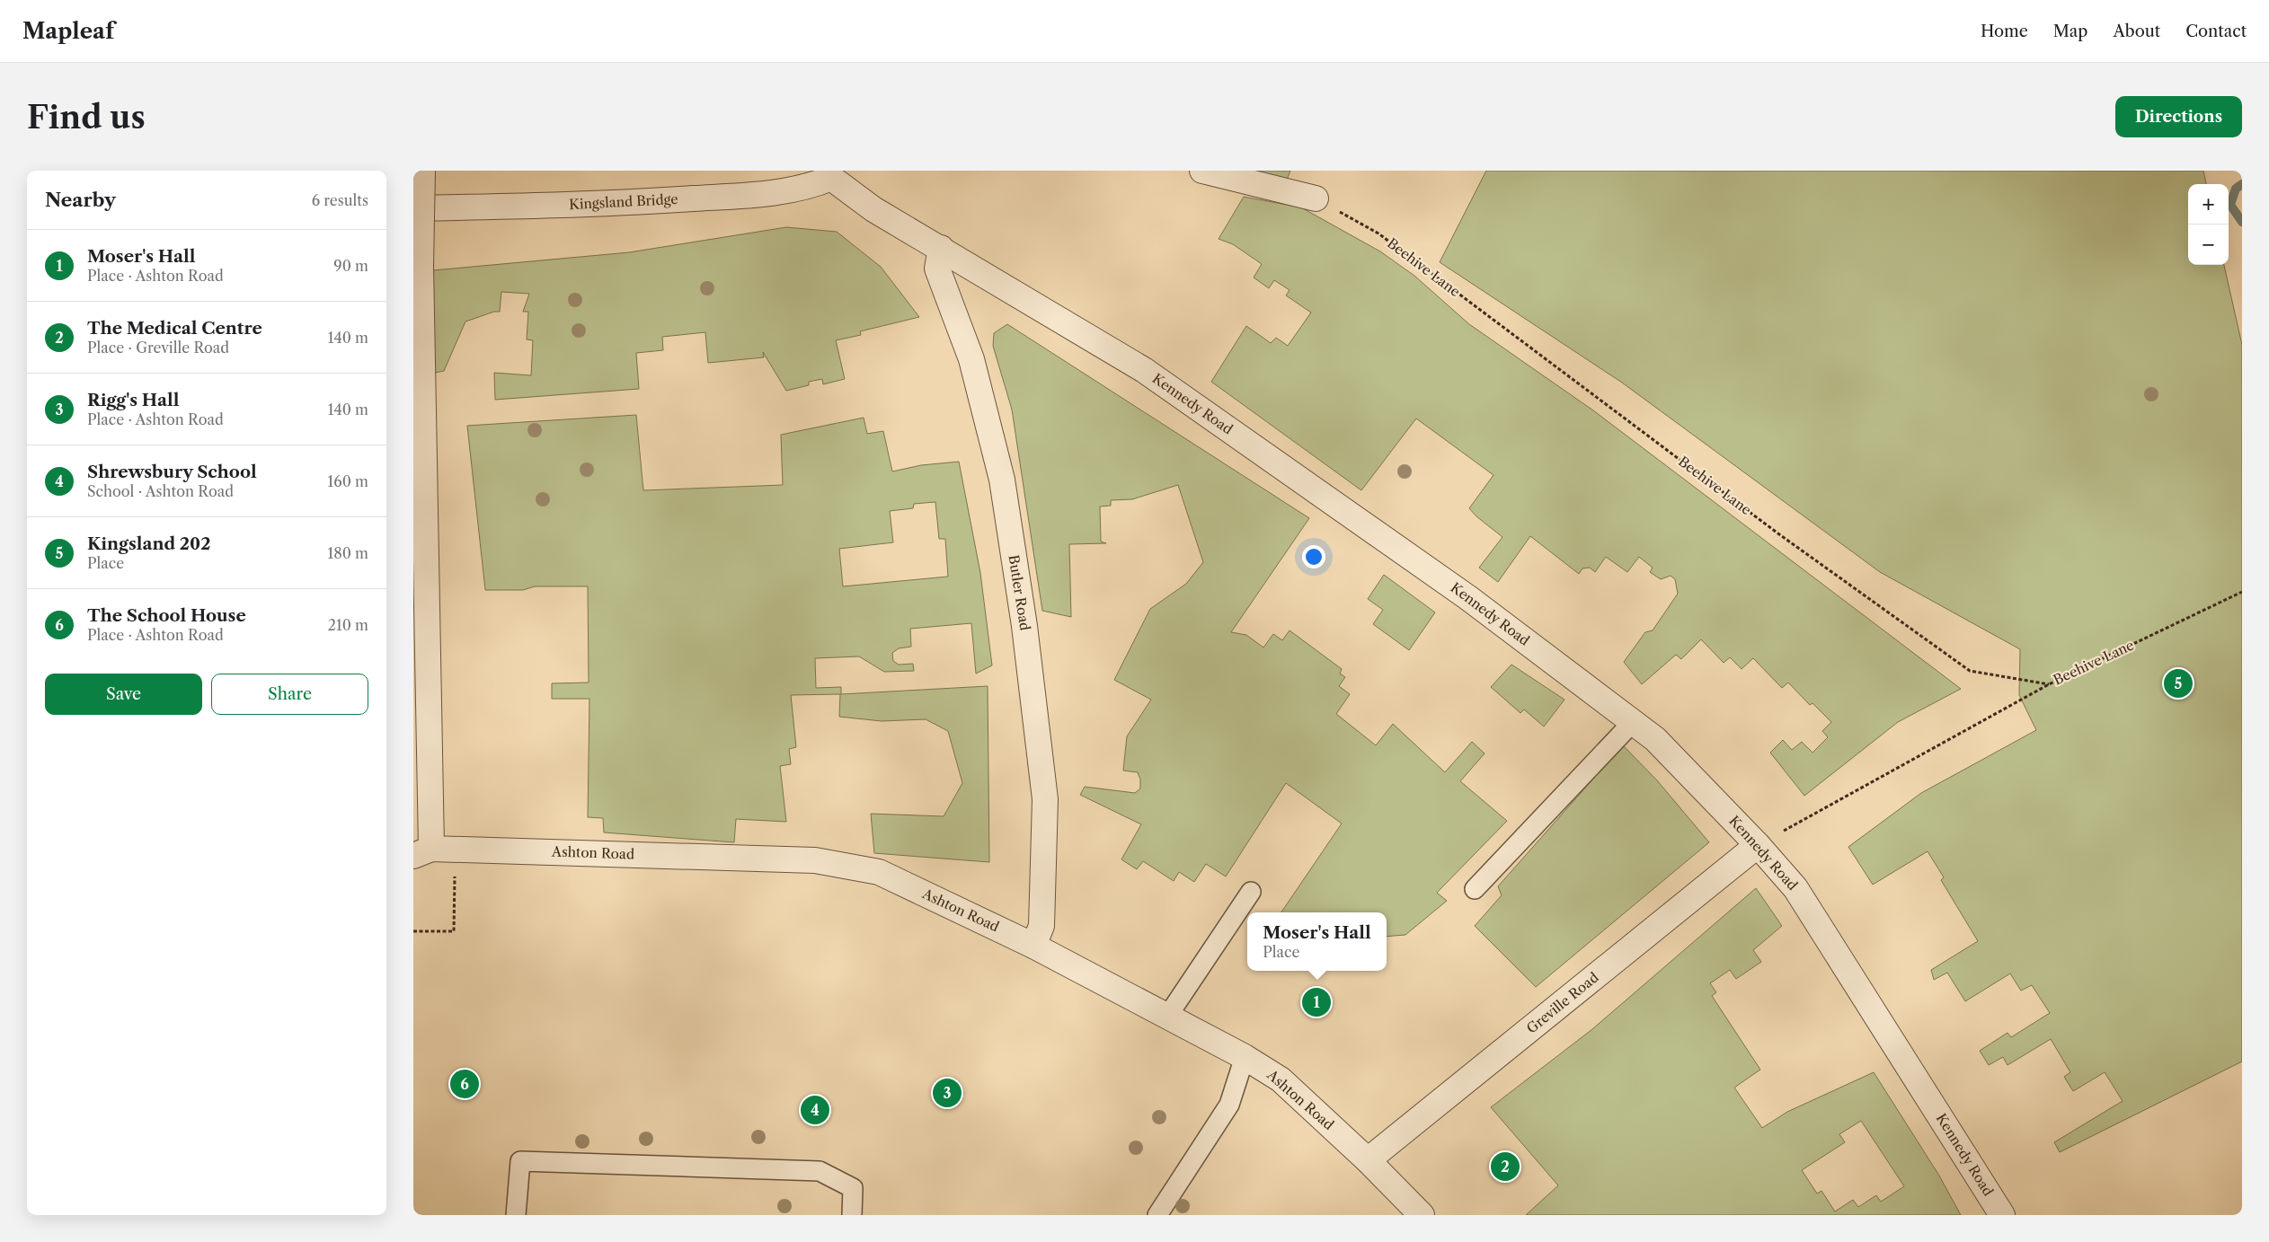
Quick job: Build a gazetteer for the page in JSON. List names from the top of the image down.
{
  "streets": {
    "street": [
      "Kingsland Bridge",
      "Kennedy Road",
      "Butler Road",
      "Ashton Road",
      "Greville Road"
    ],
    "path": ["Beehive Lane"]
  },
  "crossings": [
    ["Kingsland Bridge", "Kennedy Road"],
    ["Kennedy Road", "Butler Road"],
    ["Kennedy Road", "Greville Road"],
    ["Butler Road", "Ashton Road"],
    ["Ashton Road", "Greville Road"]
  ],
  "page": {
    "header": "Mapleaf",
    "nav": [
      "Home",
      "Map",
      "About",
      "Contact"
    ],
    "buttons": [
      "Directions",
      ["Save", "Share"]
    ],
    "title": "Find us",
    "heading": ["Nearby", "6 results"],
    "map_buttons": ["+", "−"],
    "list": [
      {
        "mark": "1",
        "name": "Moser's Hall",
        "note": "Place · Ashton Road",
        "value": "90 m"
      },
      {
        "mark": "2",
        "name": "The Medical Centre",
        "note": "Place · Greville Road",
        "value": "140 m"
      },
      {
        "mark": "3",
        "name": "Rigg's Hall",
        "note": "Place · Ashton Road",
        "value": "140 m"
      },
      {
        "mark": "4",
        "name": "Shrewsbury School",
        "note": "School · Ashton Road",
        "value": "160 m"
      },
      {
        "mark": "5",
        "name": "Kingsland 202",
        "note": "Place",
        "value": "180 m"
      },
      {
        "mark": "6",
        "name": "The School House",
        "note": "Place · Ashton Road",
        "value": "210 m"
      }
    ],
    "pins": [
      "5",
      "1",
      "6",
      "3",
      "4",
      "2"
    ],
    "popup": ["Moser's Hall", "Place"]
  }
}
